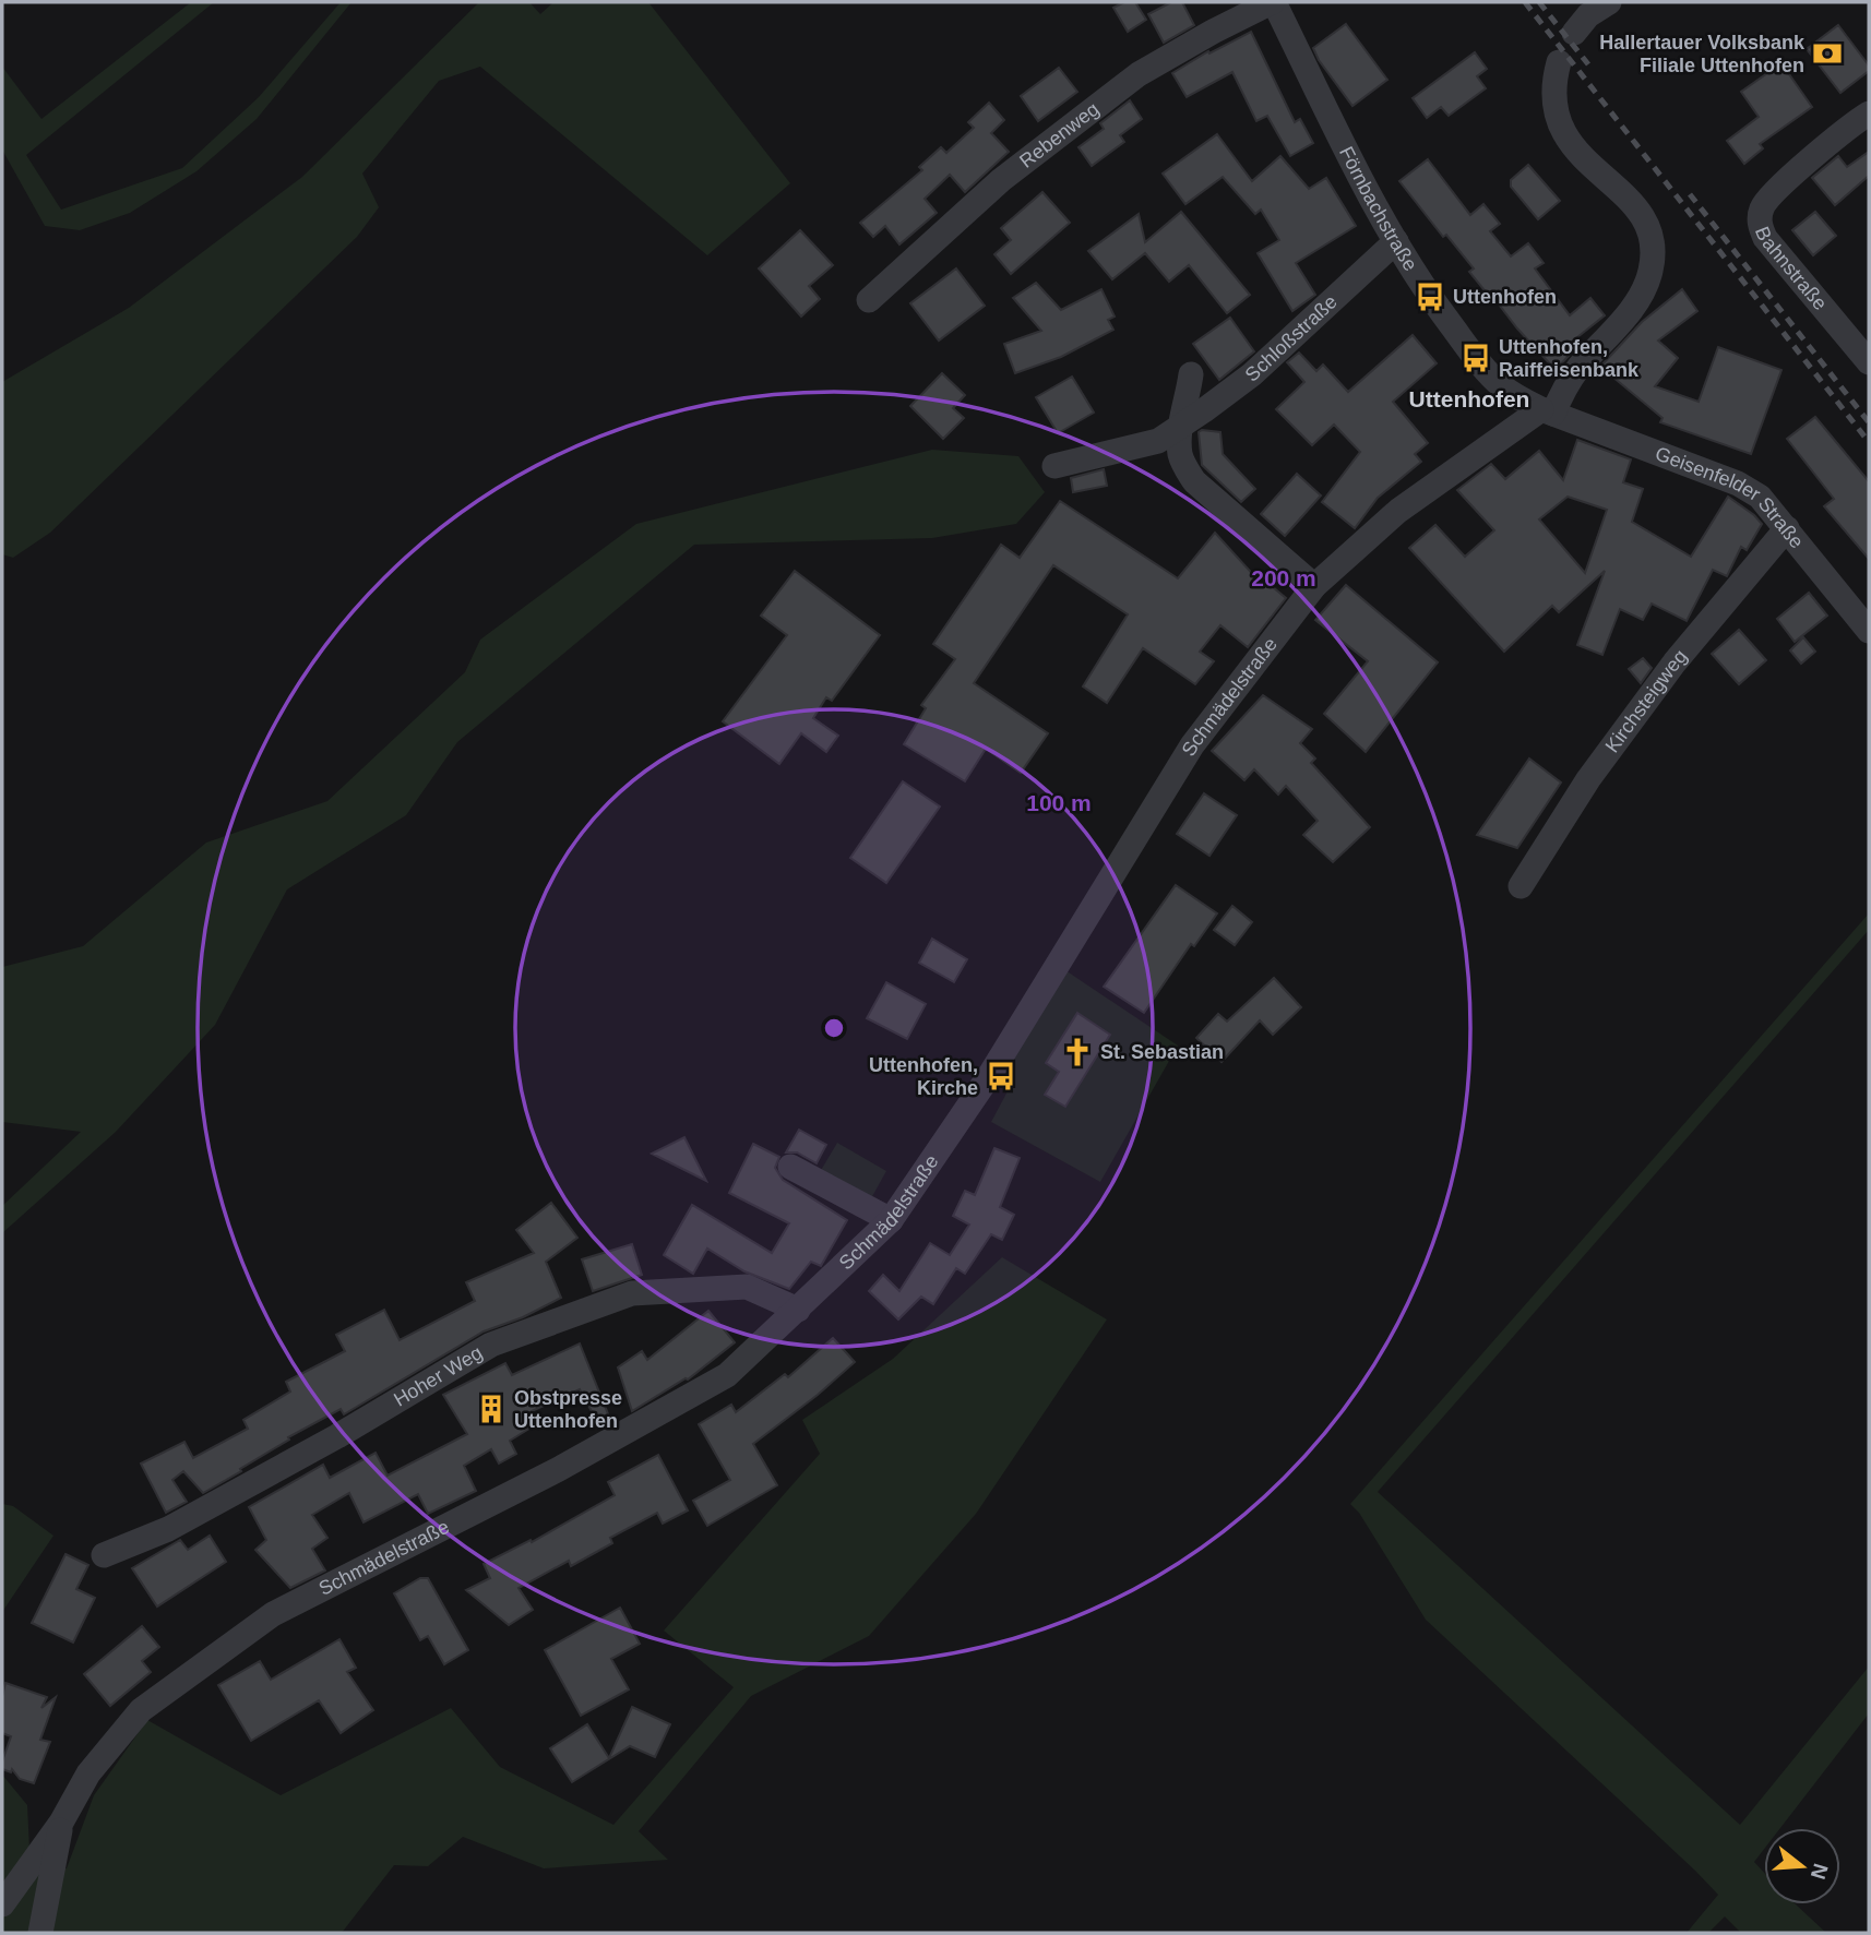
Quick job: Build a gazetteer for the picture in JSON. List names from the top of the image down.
{
  "streets": {
    "street": [
      "Rebenweg",
      "Förnbachstraße",
      "Bahnstraße",
      "Schloßstraße",
      "Geisenfelder Straße",
      "Schmädelstraße",
      "Kirchsteigweg",
      "Hoher Weg"
    ]
  },
  "crossings": [
    ["Rebenweg", "Förnbachstraße"],
    ["Förnbachstraße", "Schloßstraße"],
    ["Förnbachstraße", "Geisenfelder Straße"],
    ["Förnbachstraße", "Schmädelstraße"],
    ["Geisenfelder Straße", "Schmädelstraße"],
    ["Geisenfelder Straße", "Kirchsteigweg"],
    ["Schmädelstraße", "Hoher Weg"]
  ],
  "districts": ["Uttenhofen"],
  "places": {
    "bank": ["Hallertauer Volksbank Filiale Uttenhofen"],
    "bus stop": ["Uttenhofen", "Uttenhofen, Raiffeisenbank", "Uttenhofen, Kirche"],
    "church": ["St. Sebastian"],
    "building": ["Obstpresse Uttenhofen"]
  },
  "north": "right",
  "rings": ["200 m", "100 m"]
}
